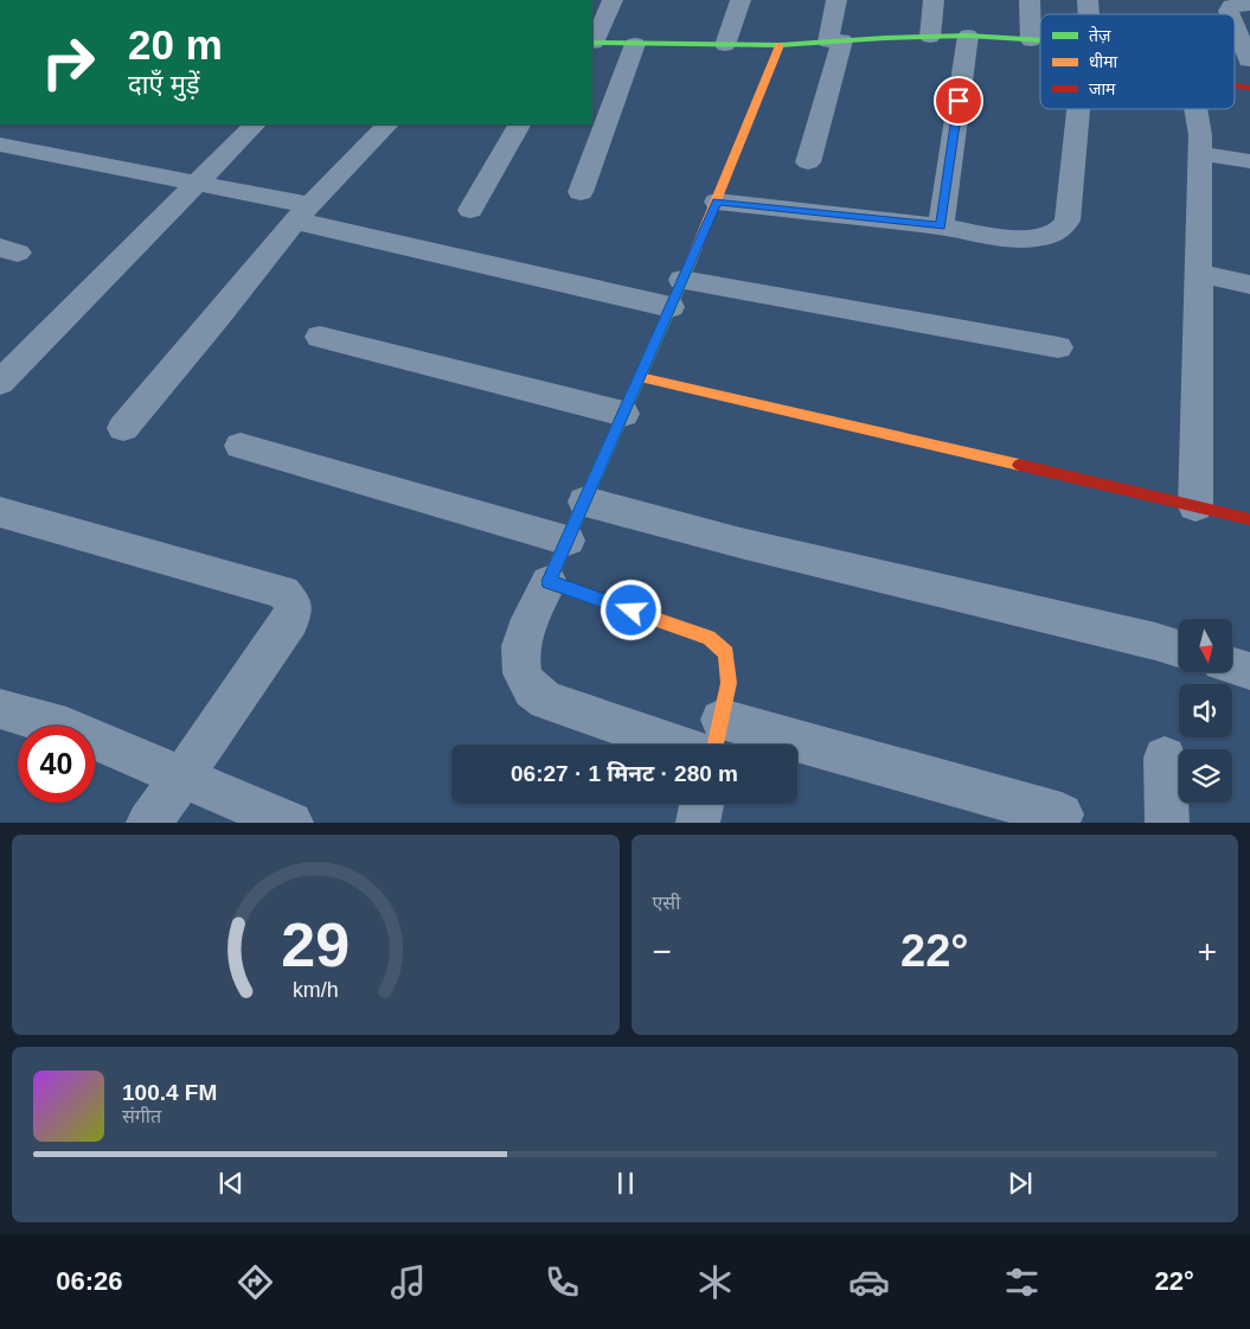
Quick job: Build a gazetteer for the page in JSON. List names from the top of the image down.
{
  "legend": ["तेज़", "धीमा", "जाम"],
  "north": "bottom",
  "page": {
    "turn": ["20 m", "दाएँ मुड़ें"],
    "limit": "40",
    "trip": "06:27 · 1 मिनट · 280 m",
    "tile": "एसी",
    "heat": ["−", "22°", "+"],
    "song": ["100.4 FM", "संगीत"],
    "tabs": ["06:26", "22°"],
    "gauge": ["29", "km/h"]
  }
}
